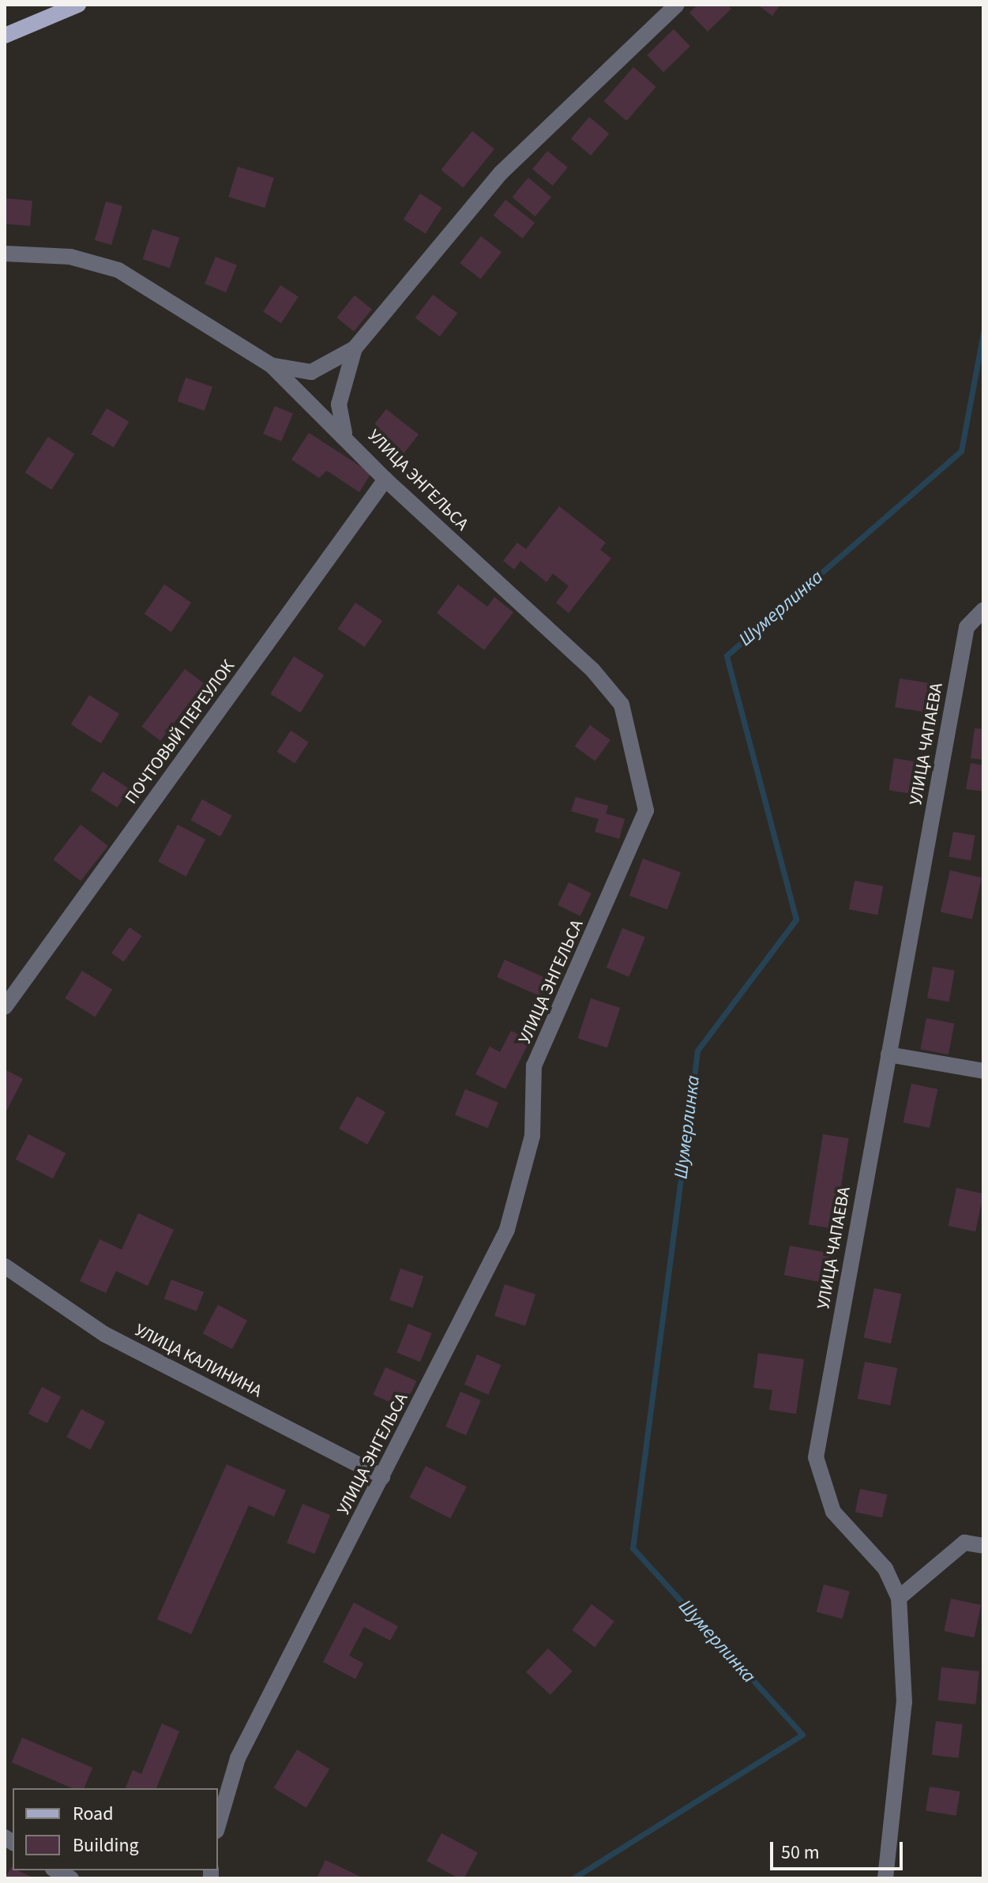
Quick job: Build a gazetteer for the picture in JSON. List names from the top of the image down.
{
  "streets": {
    "street": [
      "УЛИЦА ЭНГЕЛЬСА",
      "ПОЧТОВЫЙ ПЕРЕУЛОК",
      "УЛИЦА ЧАПАЕВА",
      "УЛИЦА КАЛИНИНА"
    ]
  },
  "crossings": [
    ["УЛИЦА ЭНГЕЛЬСА", "ПОЧТОВЫЙ ПЕРЕУЛОК"],
    ["УЛИЦА ЭНГЕЛЬСА", "УЛИЦА КАЛИНИНА"]
  ],
  "water": ["Шумерлинка"],
  "legend": ["Road", "Building"],
  "scale_bar": "50 m"
}
